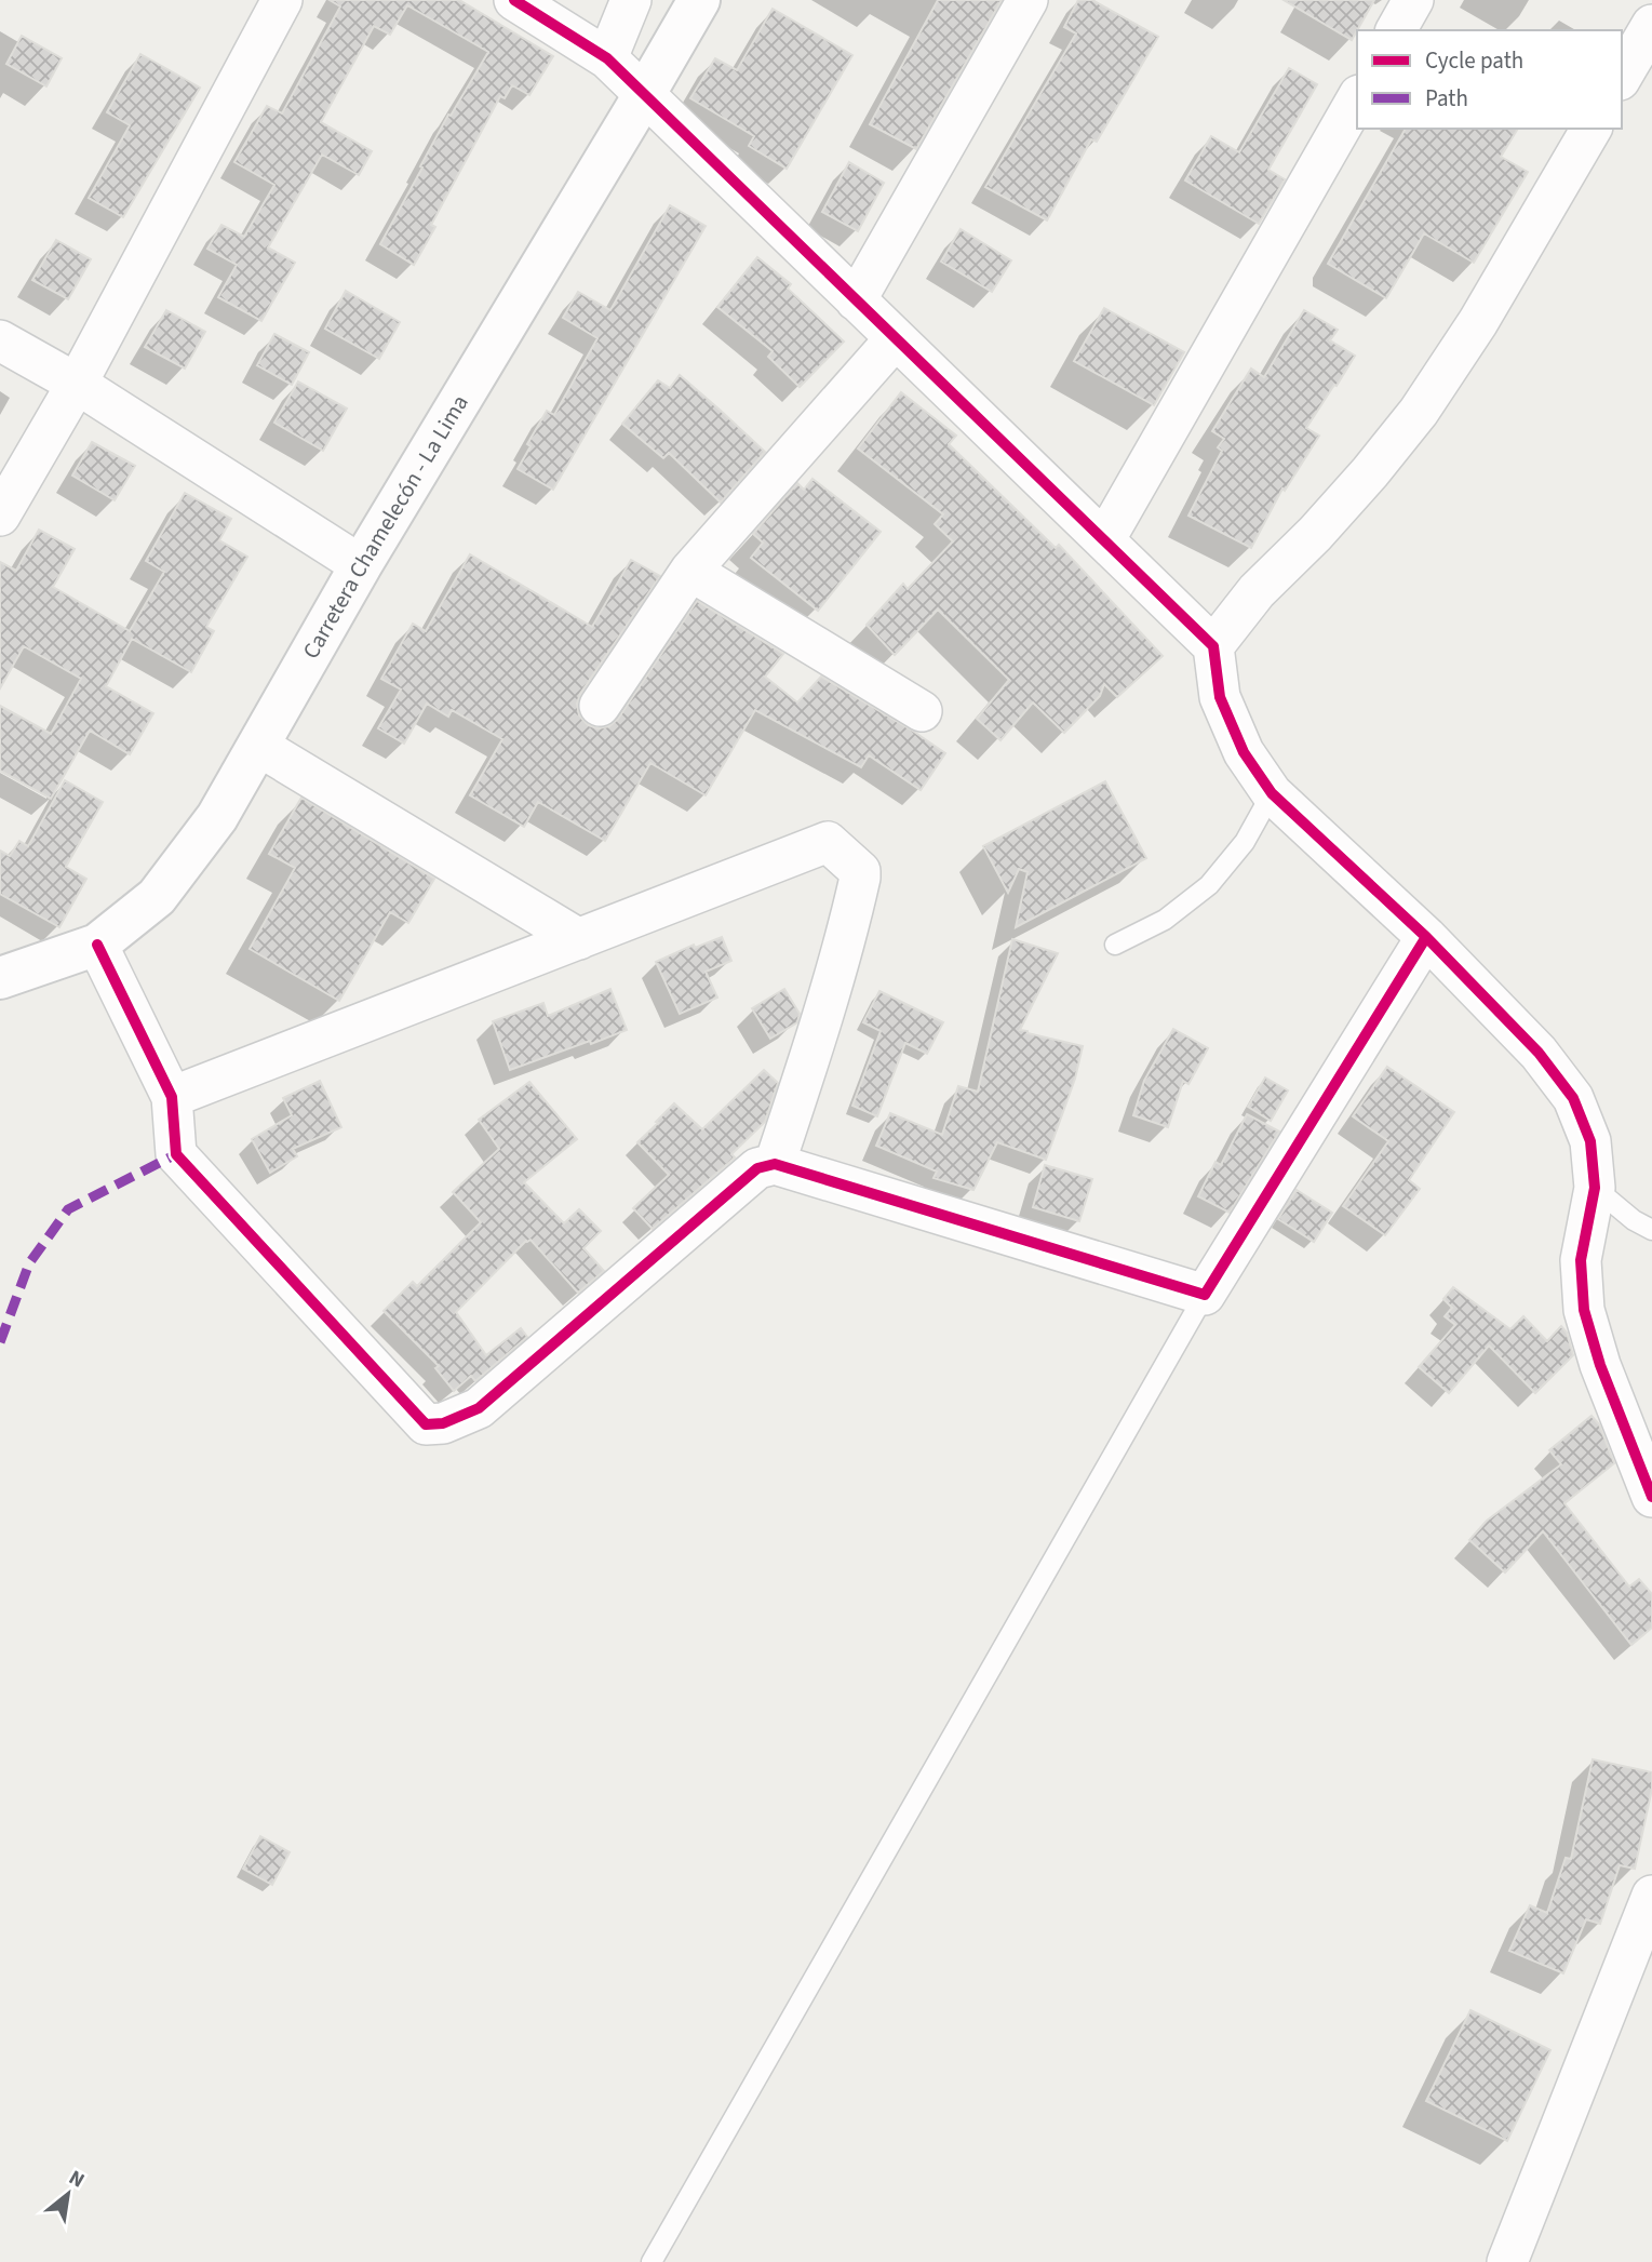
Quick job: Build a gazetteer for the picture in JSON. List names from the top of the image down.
{
  "streets": {
    "street": ["Carretera Chamelecón - La Lima"]
  },
  "legend": ["Cycle path", "Path"],
  "north": "top right"
}
